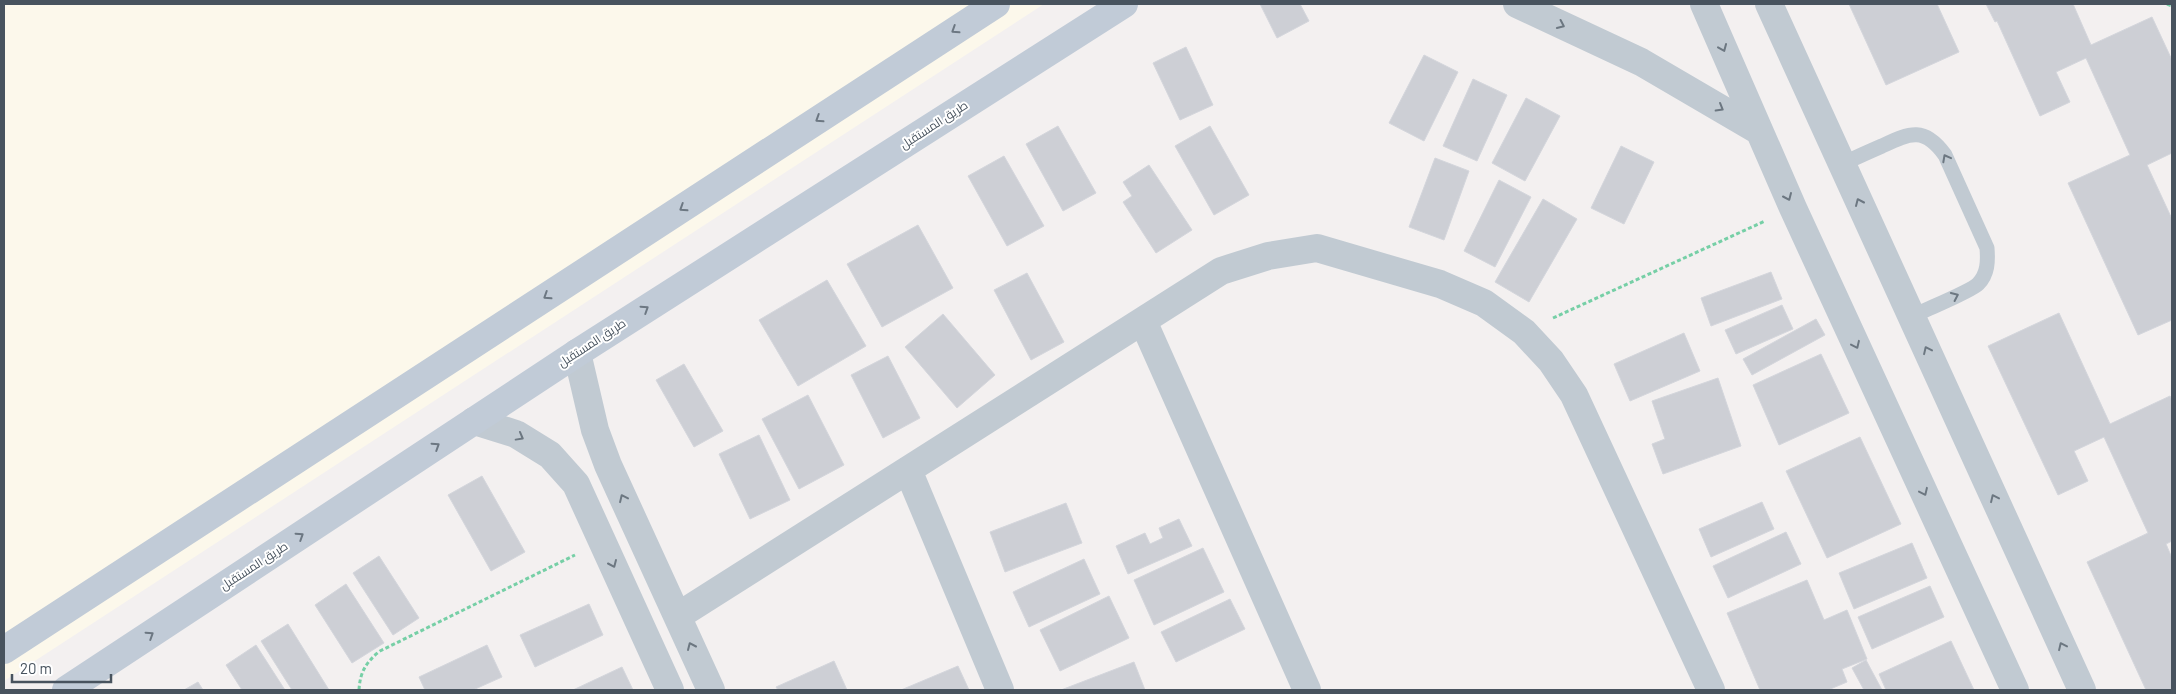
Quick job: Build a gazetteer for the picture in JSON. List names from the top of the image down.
{
  "streets": {
    "street": ["طريق المستقبل"]
  },
  "scale_bar": "20 m"
}
